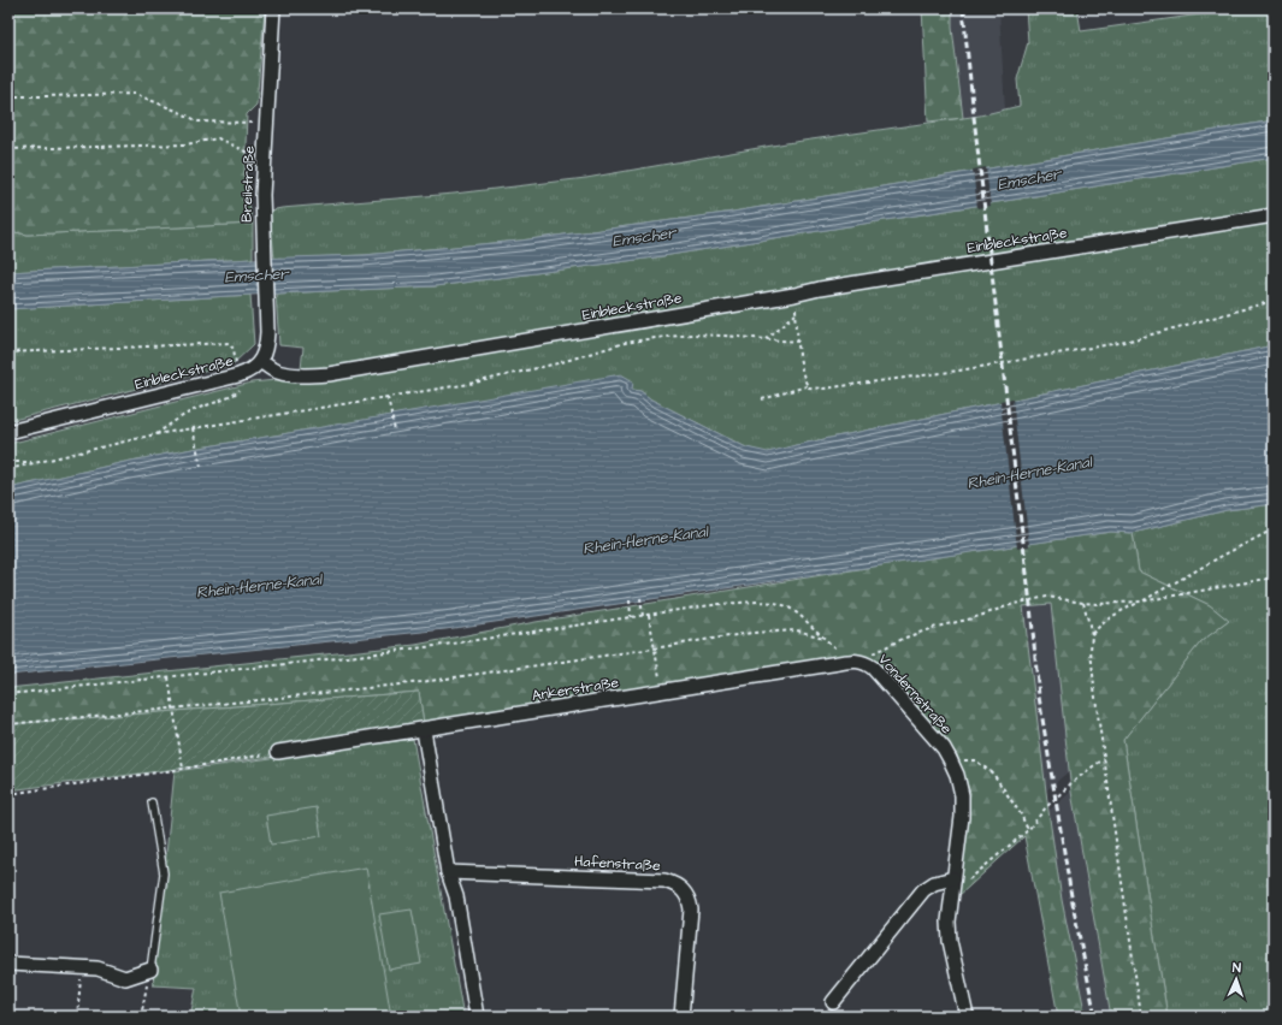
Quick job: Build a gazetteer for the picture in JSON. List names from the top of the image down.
{
  "streets": {
    "street": [
      "Breilstraße",
      "Einbleckstraße",
      "Ankerstraße",
      "Vondernstraße",
      "Hafenstraße"
    ]
  },
  "crossings": [
    ["Breilstraße", "Einbleckstraße"],
    ["Ankerstraße", "Vondernstraße"]
  ],
  "water": ["Emscher", "Rhein-Herne-Kanal"],
  "north": "top"
}
